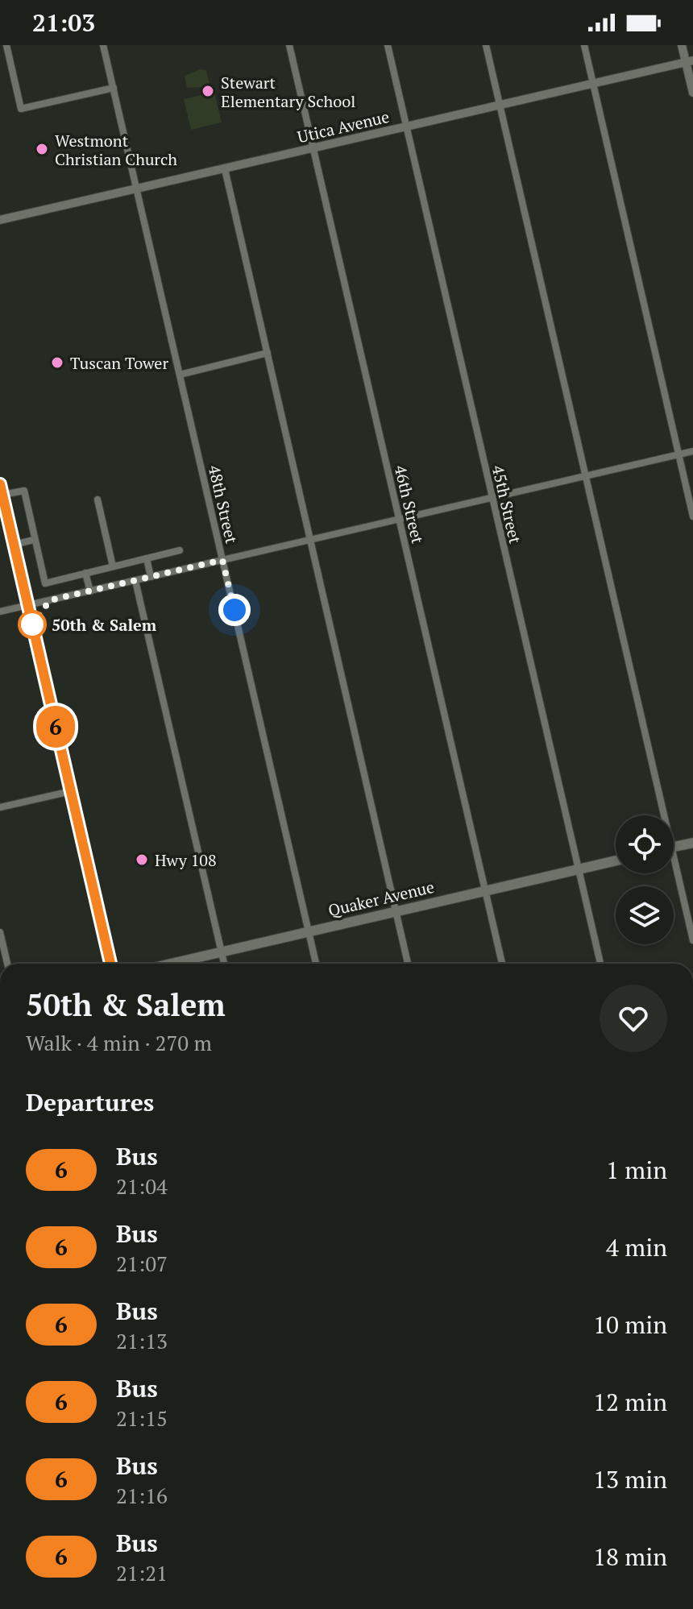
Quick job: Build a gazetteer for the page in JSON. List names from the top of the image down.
{
  "streets": {
    "main road": ["Quaker Avenue"],
    "street": [
      "Utica Avenue",
      "48th Street",
      "46th Street",
      "45th Street"
    ]
  },
  "crossings": [
    ["Utica Avenue", "48th Street"],
    ["Utica Avenue", "46th Street"],
    ["Utica Avenue", "45th Street"],
    ["48th Street", "Quaker Avenue"],
    ["46th Street", "Quaker Avenue"],
    ["45th Street", "Quaker Avenue"]
  ],
  "places": [
    "Stewart Elementary School",
    "Westmont Christian Church",
    "Tuscan Tower",
    "50th & Salem",
    "Hwy 108"
  ],
  "lines": ["bus line 6"],
  "page": {
    "status": "21:03",
    "on_map": "6",
    "heading": [
      ["50th & Salem", "Walk · 4 min · 270 m"],
      "Departures"
    ],
    "list": [
      {
        "mark": "6",
        "name": "Bus",
        "note": "21:04",
        "value": "1 min"
      },
      {
        "mark": "6",
        "name": "Bus",
        "note": "21:07",
        "value": "4 min"
      },
      {
        "mark": "6",
        "name": "Bus",
        "note": "21:13",
        "value": "10 min"
      },
      {
        "mark": "6",
        "name": "Bus",
        "note": "21:15",
        "value": "12 min"
      },
      {
        "mark": "6",
        "name": "Bus",
        "note": "21:16",
        "value": "13 min"
      },
      {
        "mark": "6",
        "name": "Bus",
        "note": "21:21",
        "value": "18 min"
      }
    ]
  }
}
